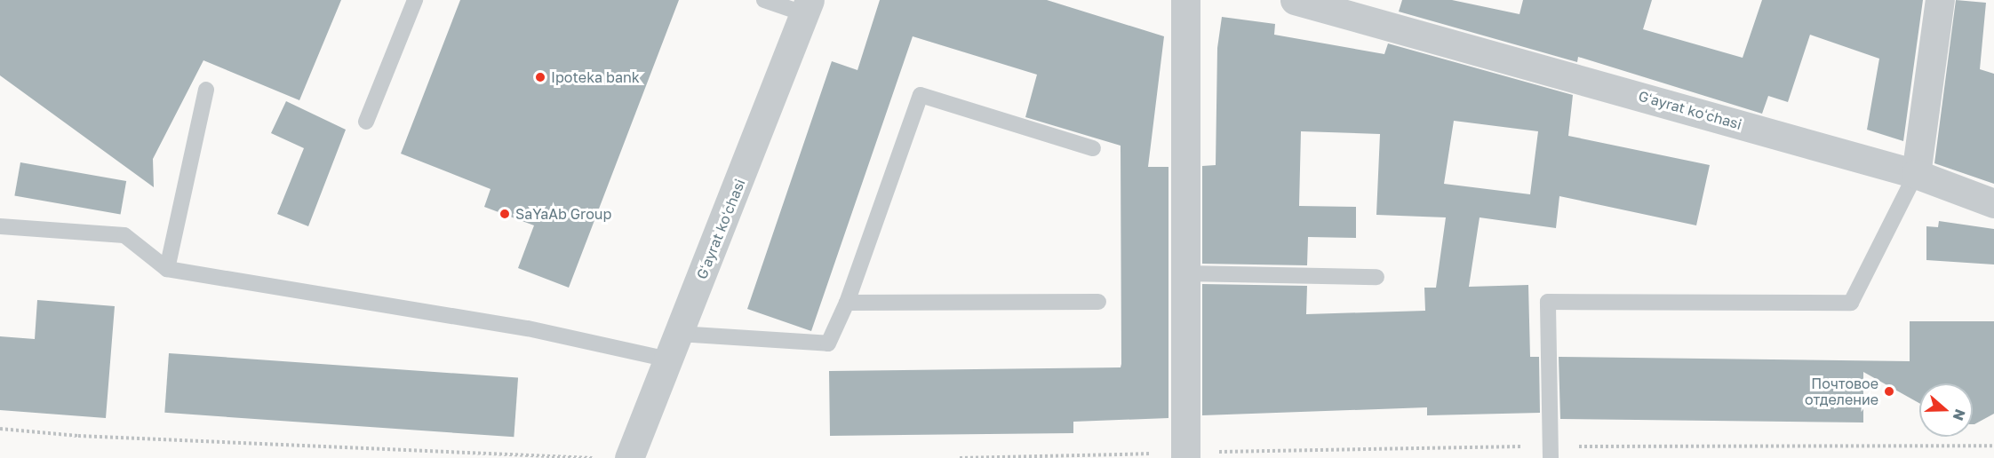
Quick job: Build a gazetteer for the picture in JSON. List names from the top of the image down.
{
  "streets": {
    "street": ["Gʻayrat koʻchasi"]
  },
  "places": ["Ipoteka bank", "SaYaAb Group", "Почтовое отделение"],
  "north": "right"
}
